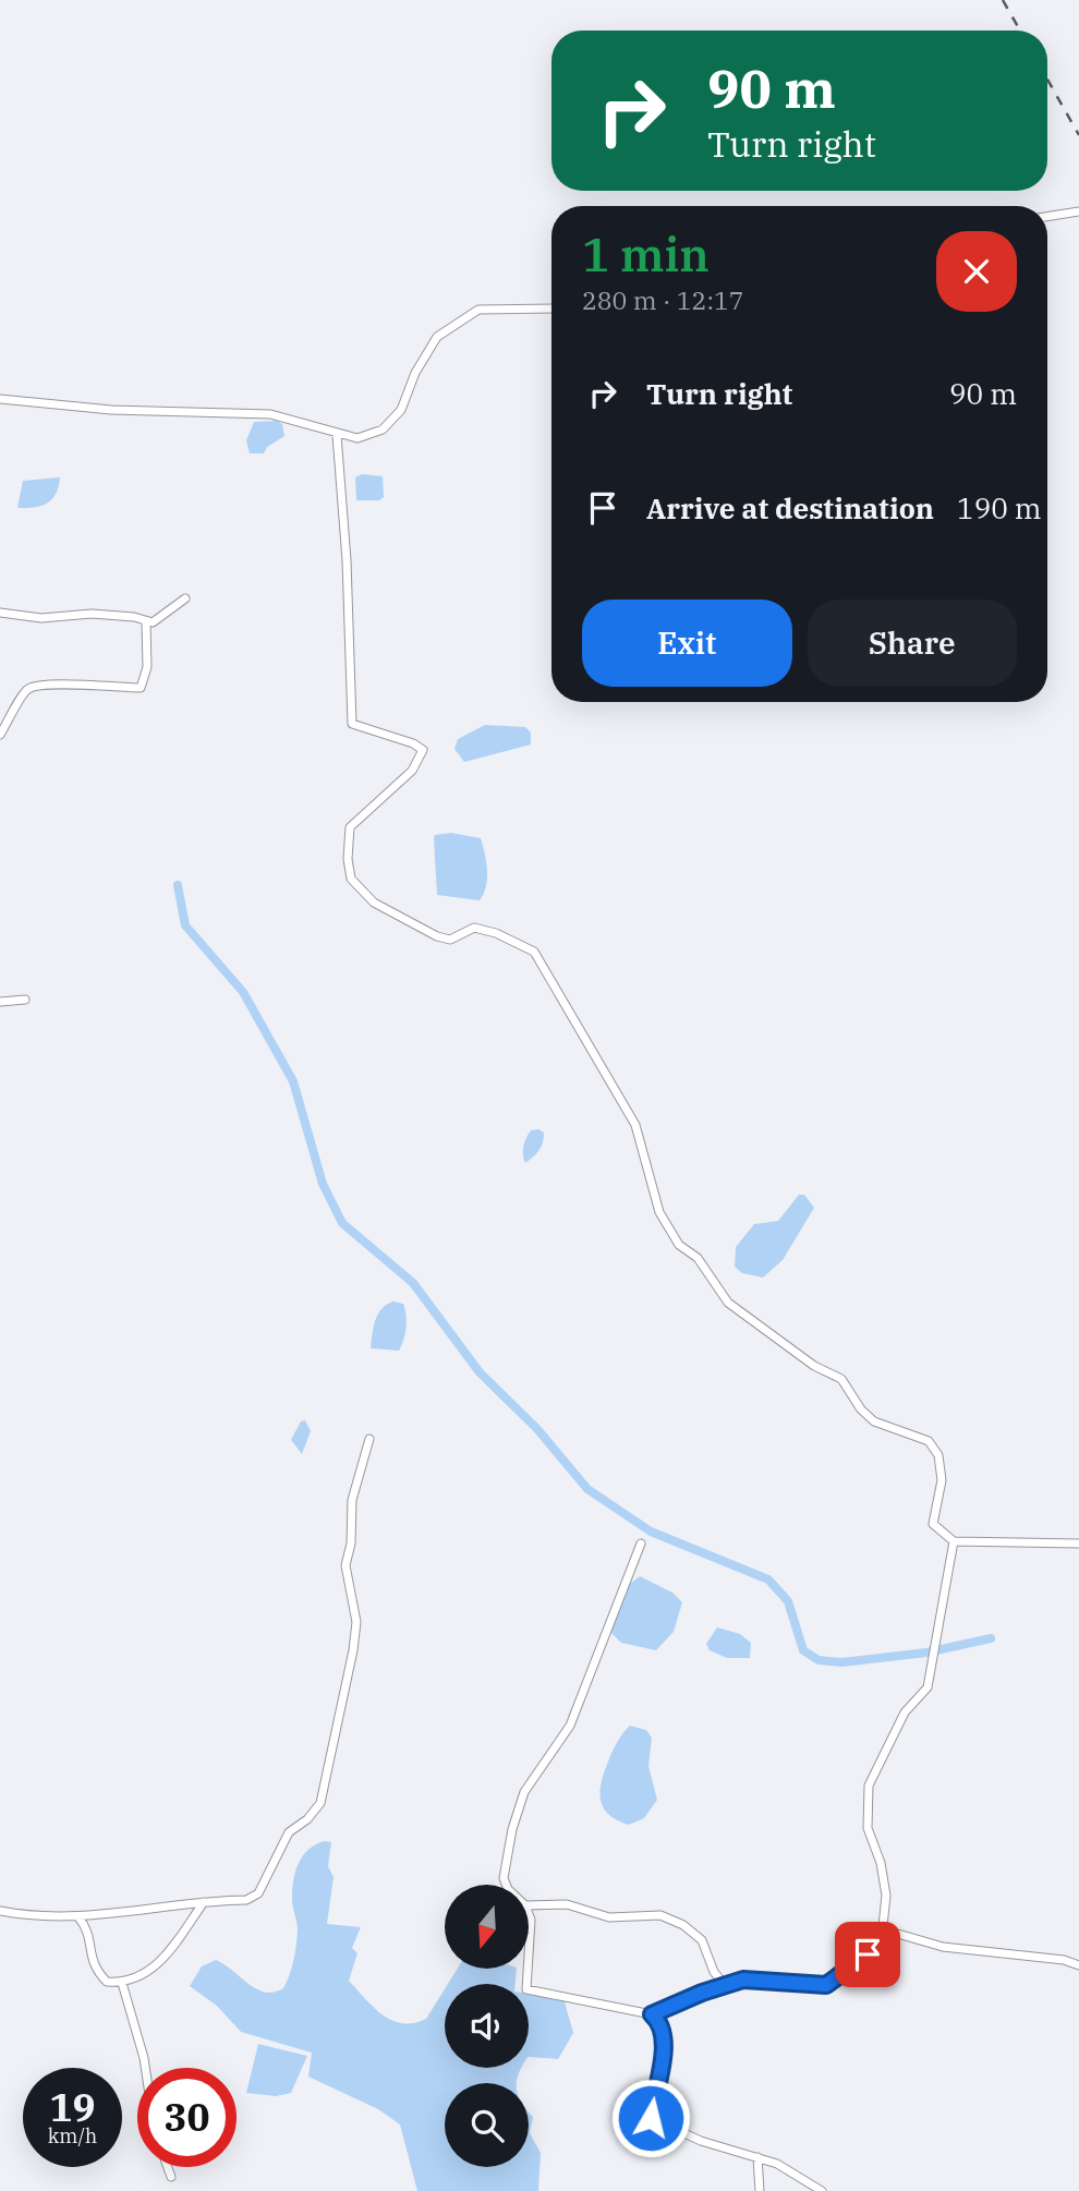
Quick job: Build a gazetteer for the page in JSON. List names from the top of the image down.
{
  "north": "bottom",
  "page": {
    "turn": ["90 m", "Turn right"],
    "heading": ["1 min", "280 m · 12:17"],
    "list": [
      {
        "name": "Turn right",
        "value": "90 m"
      },
      {
        "name": "Arrive at destination",
        "value": "190 m"
      }
    ],
    "buttons": ["Exit", "Share"],
    "speed": "19 km/h",
    "limit": "30"
  }
}
